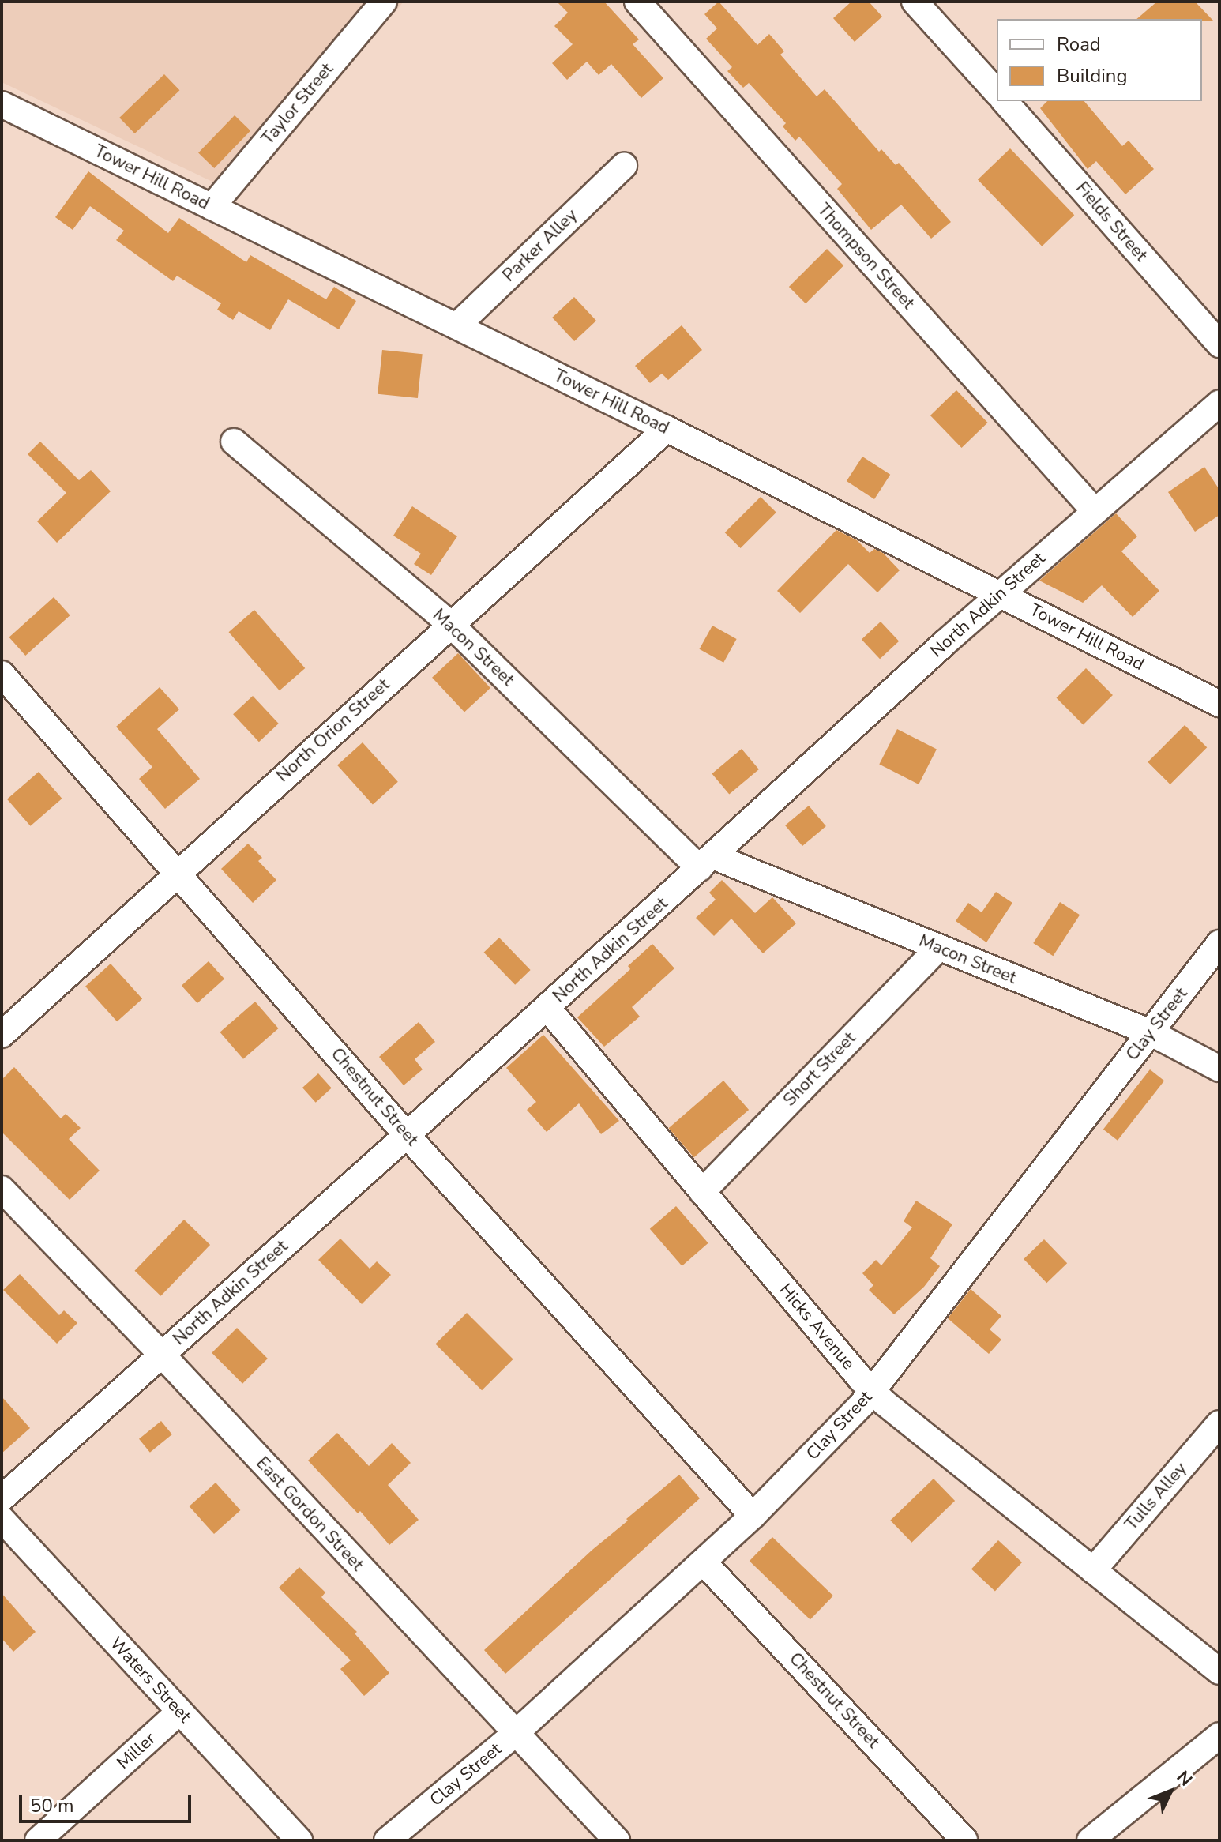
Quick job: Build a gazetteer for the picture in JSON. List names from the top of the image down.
{
  "streets": {
    "street": [
      "Taylor Street",
      "Tower Hill Road",
      "Fields Street",
      "Parker Alley",
      "Thompson Street",
      "North Adkin Street",
      "Macon Street",
      "North Orion Street",
      "Clay Street",
      "Short Street",
      "Chestnut Street",
      "Hicks Avenue",
      "Tulls Alley",
      "East Gordon Street",
      "Waters Street",
      "Miller"
    ]
  },
  "crossings": [
    ["Taylor Street", "Tower Hill Road"],
    ["Tower Hill Road", "Parker Alley"],
    ["Tower Hill Road", "North Adkin Street"],
    ["Tower Hill Road", "North Orion Street"],
    ["Thompson Street", "North Adkin Street"],
    ["North Adkin Street", "Macon Street"],
    ["North Adkin Street", "Chestnut Street"],
    ["North Adkin Street", "Hicks Avenue"],
    ["North Adkin Street", "East Gordon Street"],
    ["Macon Street", "North Orion Street"],
    ["Macon Street", "Clay Street"],
    ["Macon Street", "Short Street"],
    ["North Orion Street", "Chestnut Street"],
    ["Clay Street", "Chestnut Street"],
    ["Clay Street", "Hicks Avenue"],
    ["Clay Street", "East Gordon Street"],
    ["Short Street", "Hicks Avenue"],
    ["Hicks Avenue", "Tulls Alley"],
    ["Waters Street", "Miller"]
  ],
  "legend": ["Road", "Building"],
  "scale_bar": "50 m",
  "north": "top right"
}
